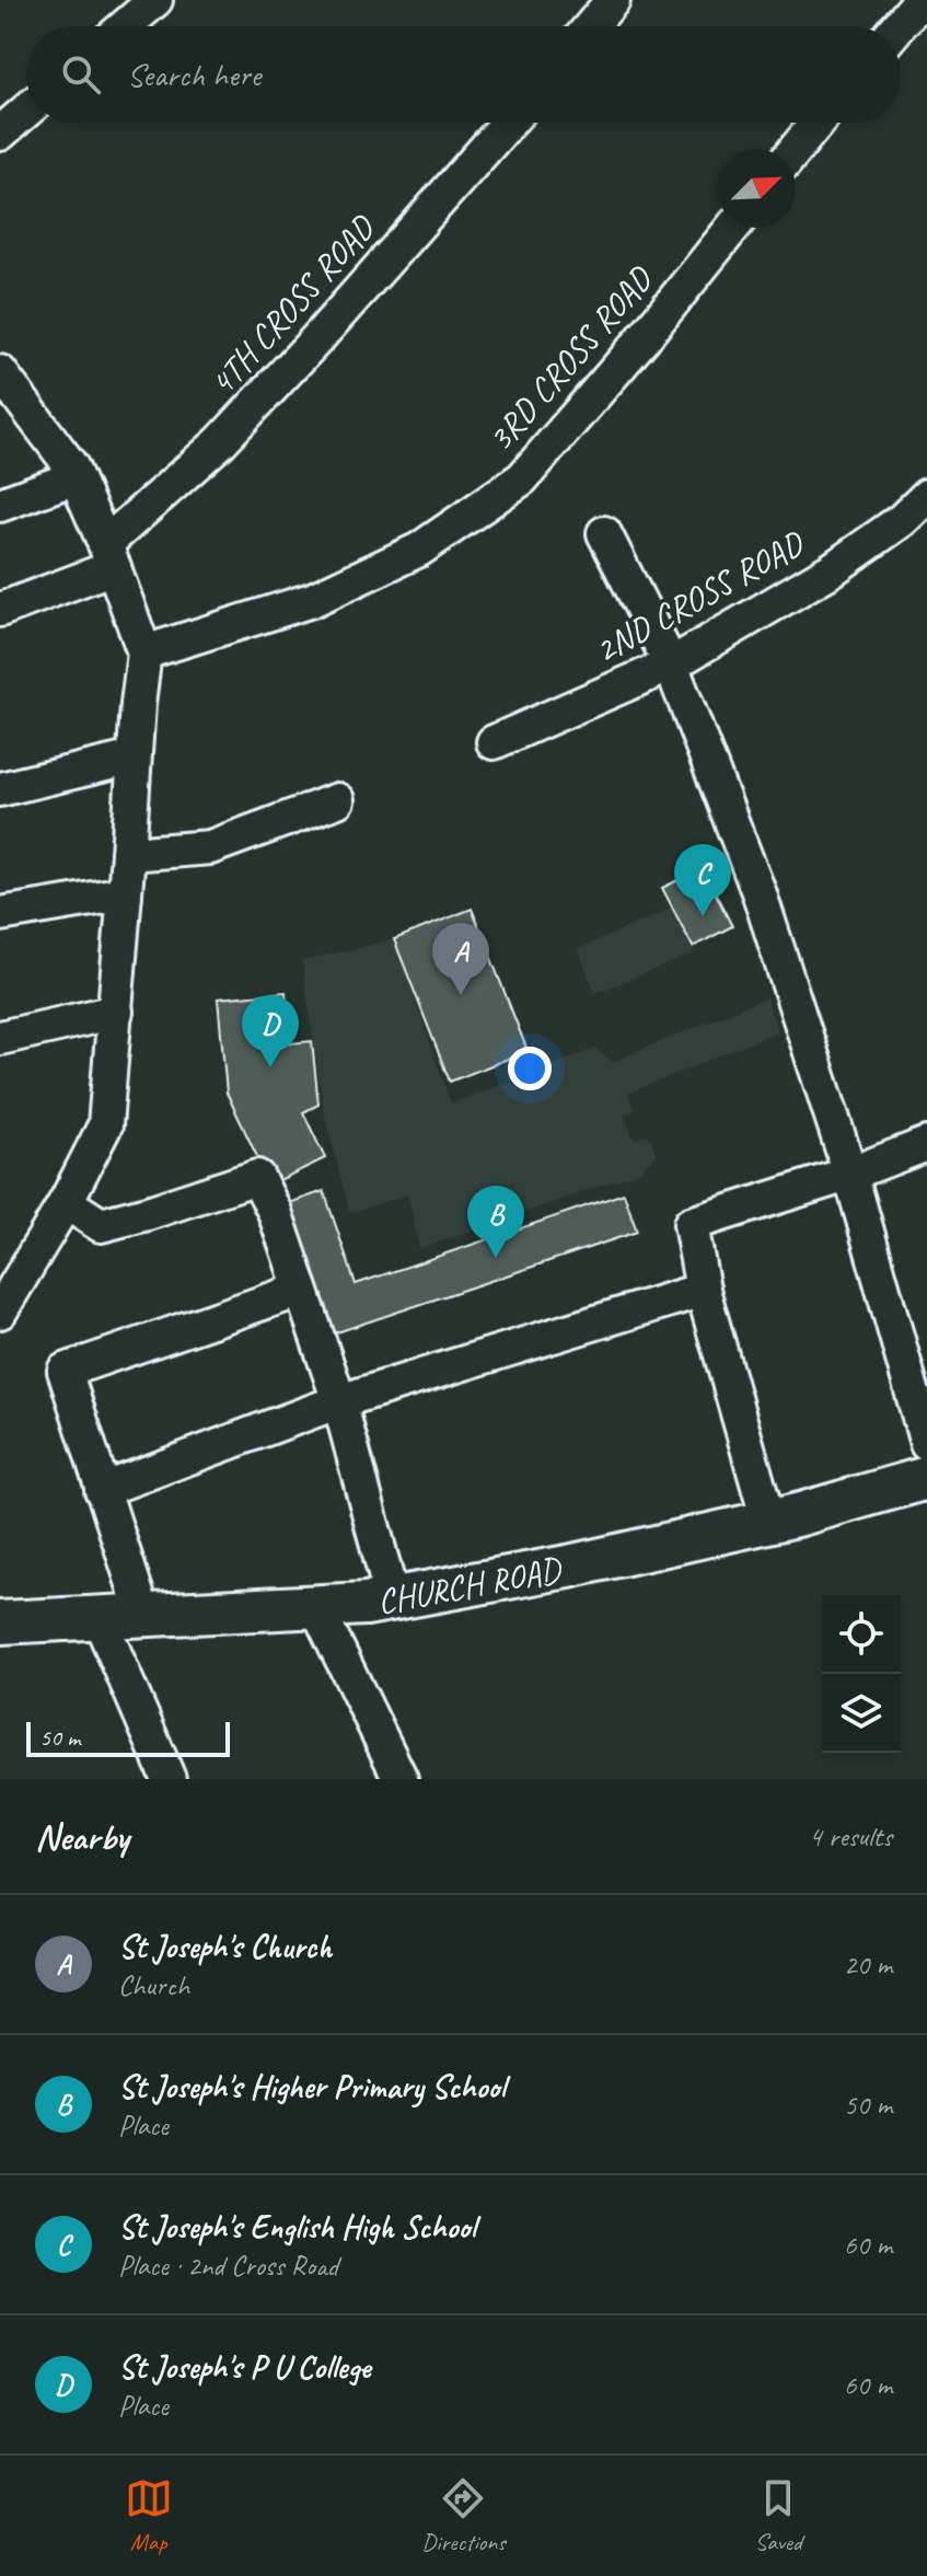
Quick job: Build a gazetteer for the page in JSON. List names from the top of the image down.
{
  "streets": {
    "street": [
      "4TH CROSS ROAD",
      "3RD CROSS ROAD",
      "2ND CROSS ROAD",
      "CHURCH ROAD"
    ]
  },
  "scale_bar": "50 m",
  "north": "top right",
  "page": {
    "search": "Search here",
    "pins": [
      "C",
      "A",
      "D",
      "B"
    ],
    "scale": "50 m",
    "heading": ["Nearby", "4 results"],
    "list": [
      {
        "mark": "A",
        "name": "St Joseph's Church",
        "note": "Church",
        "value": "20 m"
      },
      {
        "mark": "B",
        "name": "St Joseph's Higher Primary School",
        "note": "Place",
        "value": "50 m"
      },
      {
        "mark": "C",
        "name": "St Joseph's English High School",
        "note": "Place · 2nd Cross Road",
        "value": "60 m"
      },
      {
        "mark": "D",
        "name": "St Joseph's P U College",
        "note": "Place",
        "value": "60 m"
      }
    ],
    "nav": ["Map", "Directions", "Saved"]
  }
}
